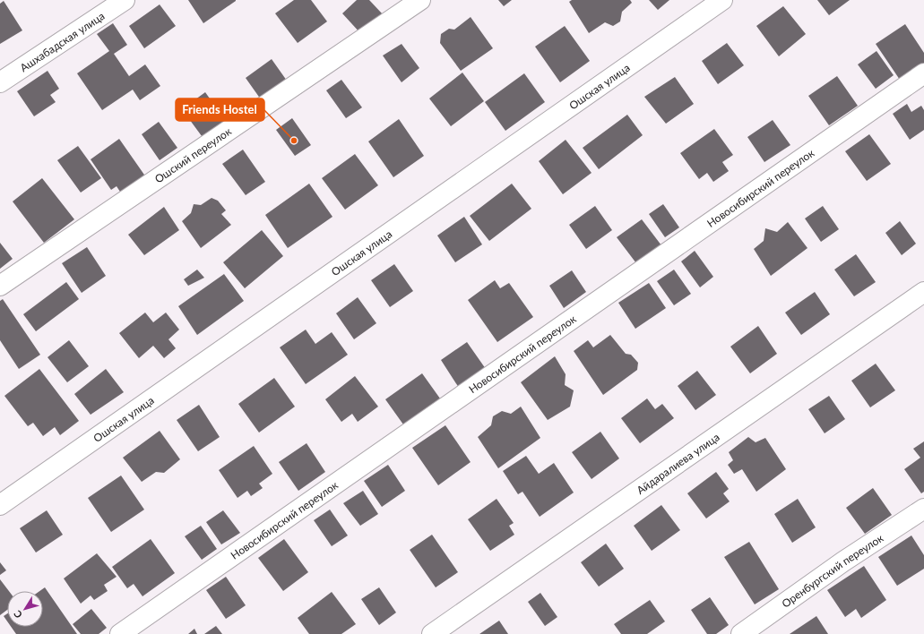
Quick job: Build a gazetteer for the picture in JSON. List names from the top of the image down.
{
  "streets": {
    "street": [
      "Ашхабадская улица",
      "Ошская улица",
      "Ошский переулок",
      "Новосибирский переулок",
      "Айдаралиева улица",
      "Оренбургский переулок"
    ]
  },
  "places": ["Friends Hostel"],
  "north": "bottom left"
}
